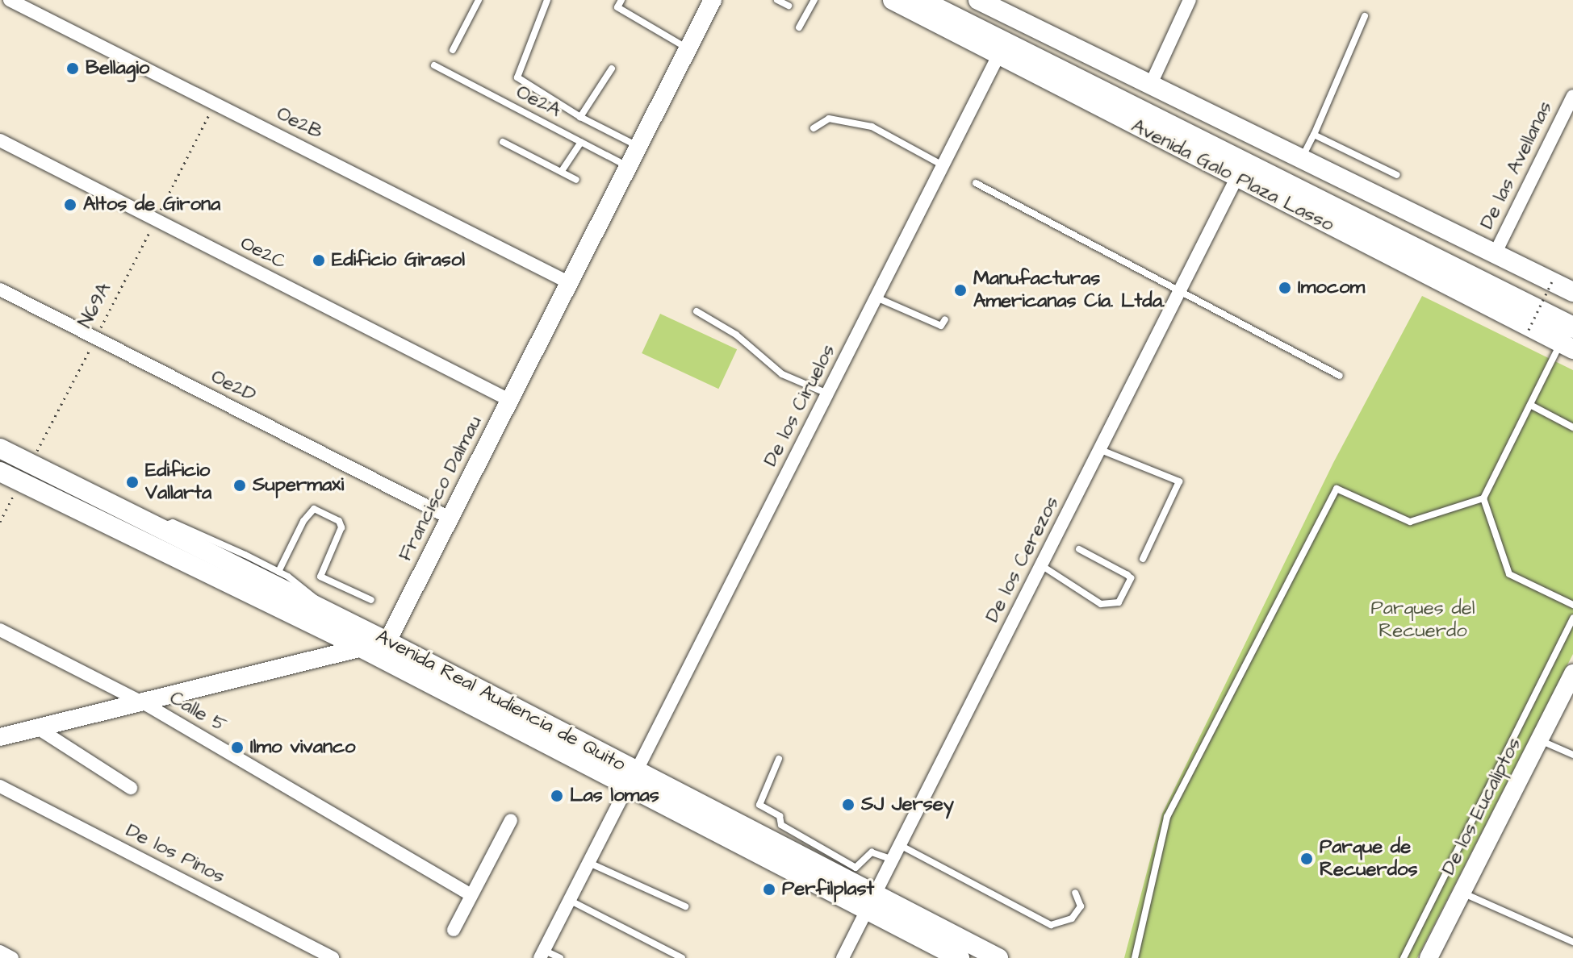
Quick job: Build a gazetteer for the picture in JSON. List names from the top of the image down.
{
  "streets": {
    "main road": ["Avenida Galo Plaza Lasso", "Avenida Real Audiencia de Quito"],
    "street": [
      "Oe2B",
      "De las Avellanas",
      "Oe2C",
      "Oe2D",
      "De los Ciruelos",
      "Francisco Dalmau",
      "De los Cerezos",
      "Calle 5",
      "De los Eucaliptos",
      "De los Pinos"
    ],
    "lane": ["Oe2A"],
    "path": ["N69A"]
  },
  "crossings": [
    ["Oe2A", "Francisco Dalmau"],
    ["Oe2B", "N69A"],
    ["Oe2B", "Francisco Dalmau"],
    ["Avenida Galo Plaza Lasso", "De los Ciruelos"],
    ["Avenida Galo Plaza Lasso", "De los Cerezos"],
    ["Oe2C", "N69A"],
    ["Oe2C", "Francisco Dalmau"],
    ["N69A", "Oe2D"],
    ["N69A", "Avenida Real Audiencia de Quito"],
    ["Oe2D", "Francisco Dalmau"],
    ["De los Ciruelos", "Avenida Real Audiencia de Quito"],
    ["Francisco Dalmau", "Avenida Real Audiencia de Quito"],
    ["De los Cerezos", "Avenida Real Audiencia de Quito"]
  ],
  "parks": ["Parques del Recuerdo"],
  "places": [
    "Bellagio",
    "Altos de Girona",
    "Edificio Girasol",
    "Imocom",
    "Manufacturas Americanas Cía. Ltda.",
    "Edificio Vallarta",
    "Supermaxi",
    "Ilmo vivanco",
    "Las lomas",
    "SJ Jersey",
    "Parque de Recuerdos",
    "Perfilplast"
  ]
}
